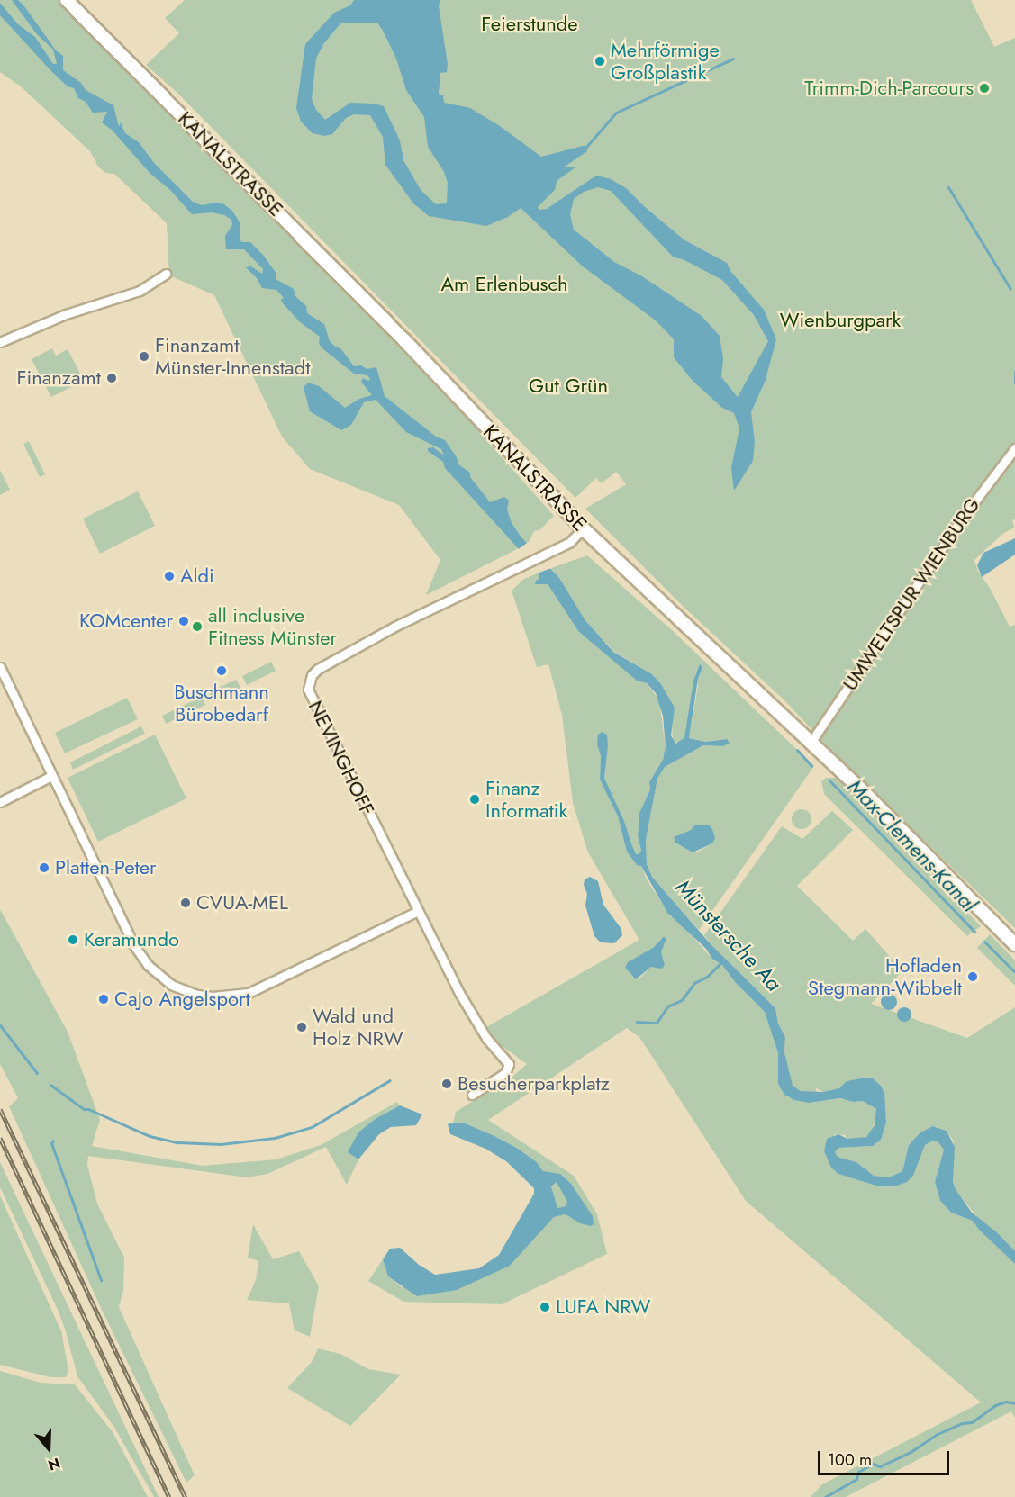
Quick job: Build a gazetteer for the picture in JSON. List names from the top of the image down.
{
  "streets": {
    "main road": ["KANALSTRASSE"],
    "street": ["UMWELTSPUR WIENBURG", "NEVINGHOFF"]
  },
  "crossings": [
    ["KANALSTRASSE", "UMWELTSPUR WIENBURG"],
    ["KANALSTRASSE", "NEVINGHOFF"]
  ],
  "water": ["Max-Clemens-Kanal", "Münstersche Aa"],
  "parks": [
    "Feierstunde",
    "Am Erlenbusch",
    "Wienburgpark",
    "Gut Grün"
  ],
  "places": [
    "Mehrförmige Großplastik",
    "Trimm-Dich-Parcours",
    "Finanzamt Münster-Innenstadt",
    "Finanzamt",
    "Aldi",
    "KOMcenter",
    "all inclusive Fitness Münster",
    "Buschmann Bürobedarf",
    "Finanz Informatik",
    "Platten-Peter",
    "CVUA-MEL",
    "Keramundo",
    "Hofladen Stegmann-Wibbelt",
    "CaJo Angelsport",
    "Wald und Holz NRW",
    "Besucherparkplatz",
    "LUFA NRW"
  ],
  "scale_bar": "100 m",
  "north": "bottom"
}
